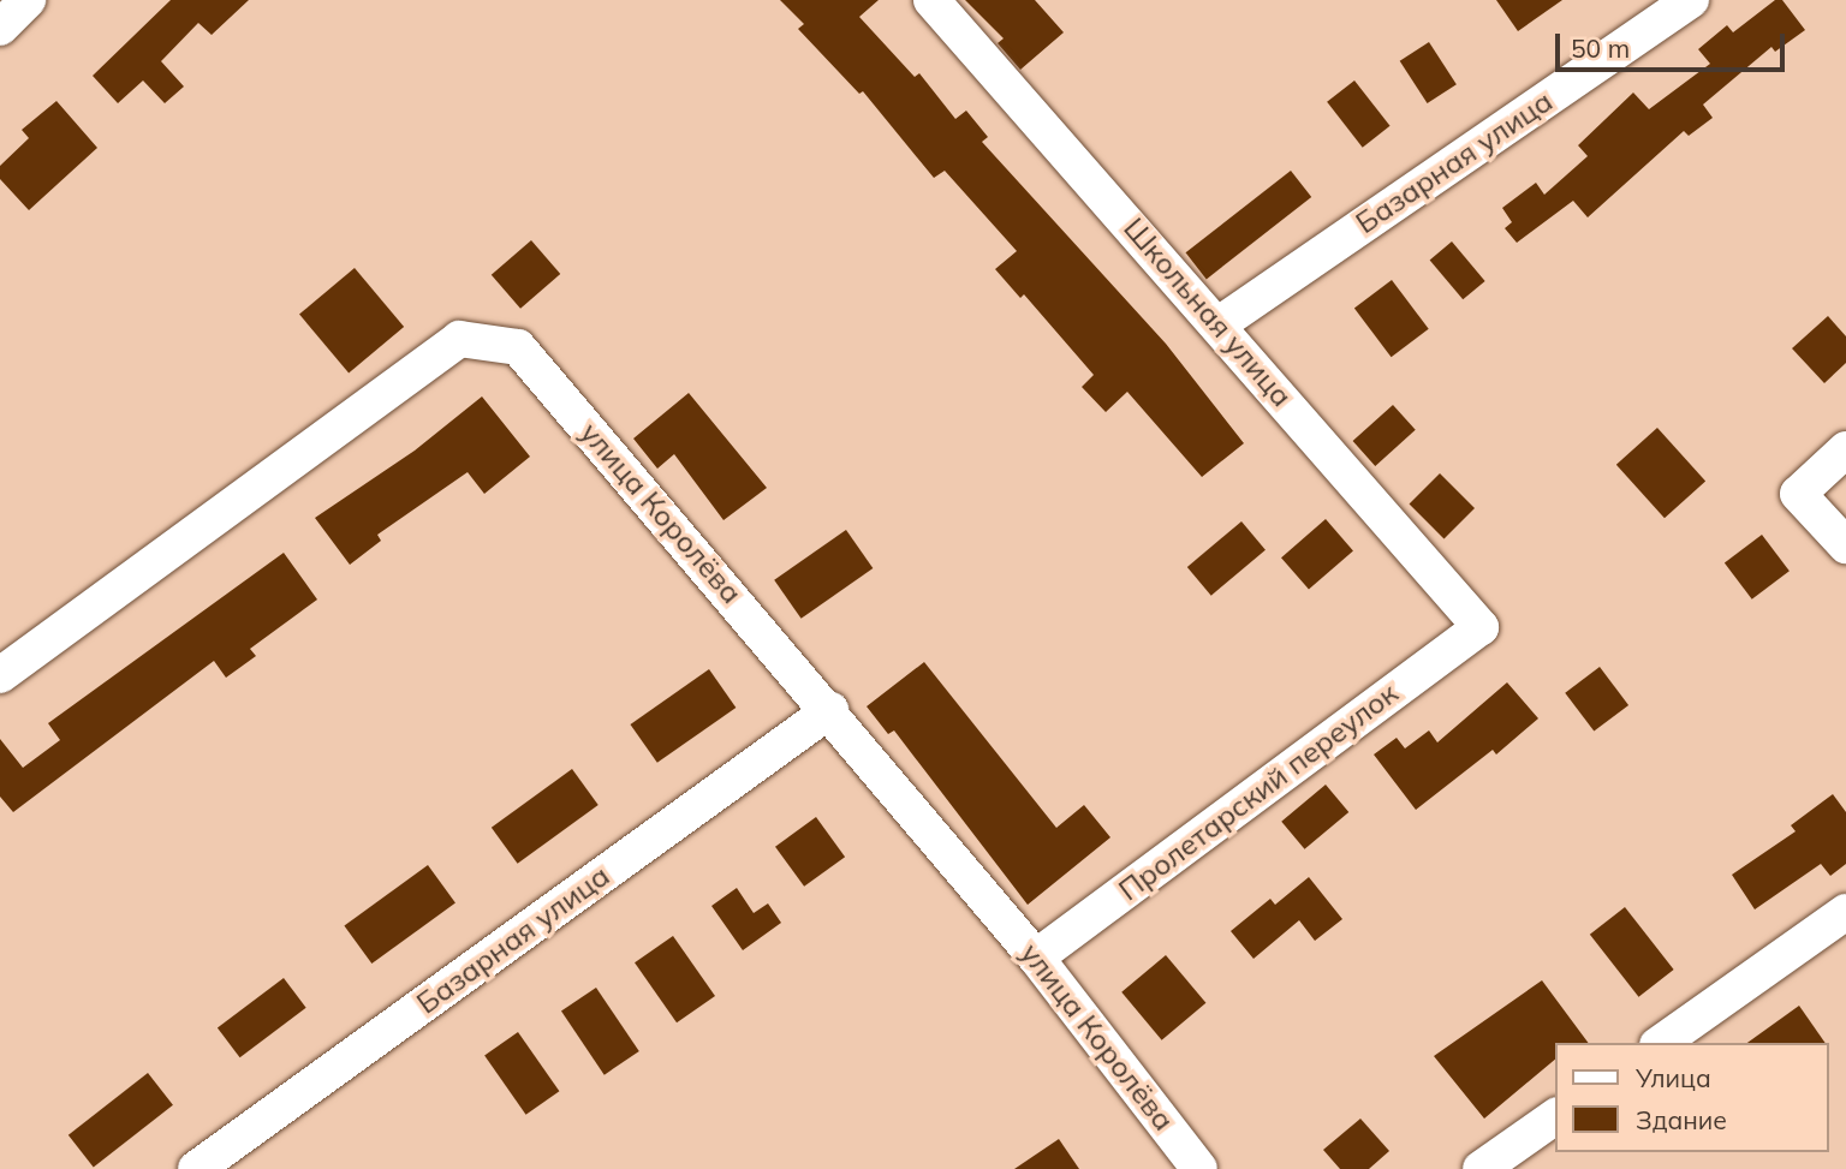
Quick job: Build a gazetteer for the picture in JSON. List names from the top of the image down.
{
  "streets": {
    "street": [
      "Базарная улица",
      "Школьная улица",
      "улица Королёва",
      "Пролетарский переулок"
    ]
  },
  "crossings": [
    ["Базарная улица", "Школьная улица"],
    ["Базарная улица", "улица Королёва"],
    ["Школьная улица", "Пролетарский переулок"],
    ["улица Королёва", "Пролетарский переулок"]
  ],
  "legend": ["Улица", "Здание"],
  "scale_bar": "50 m"
}
